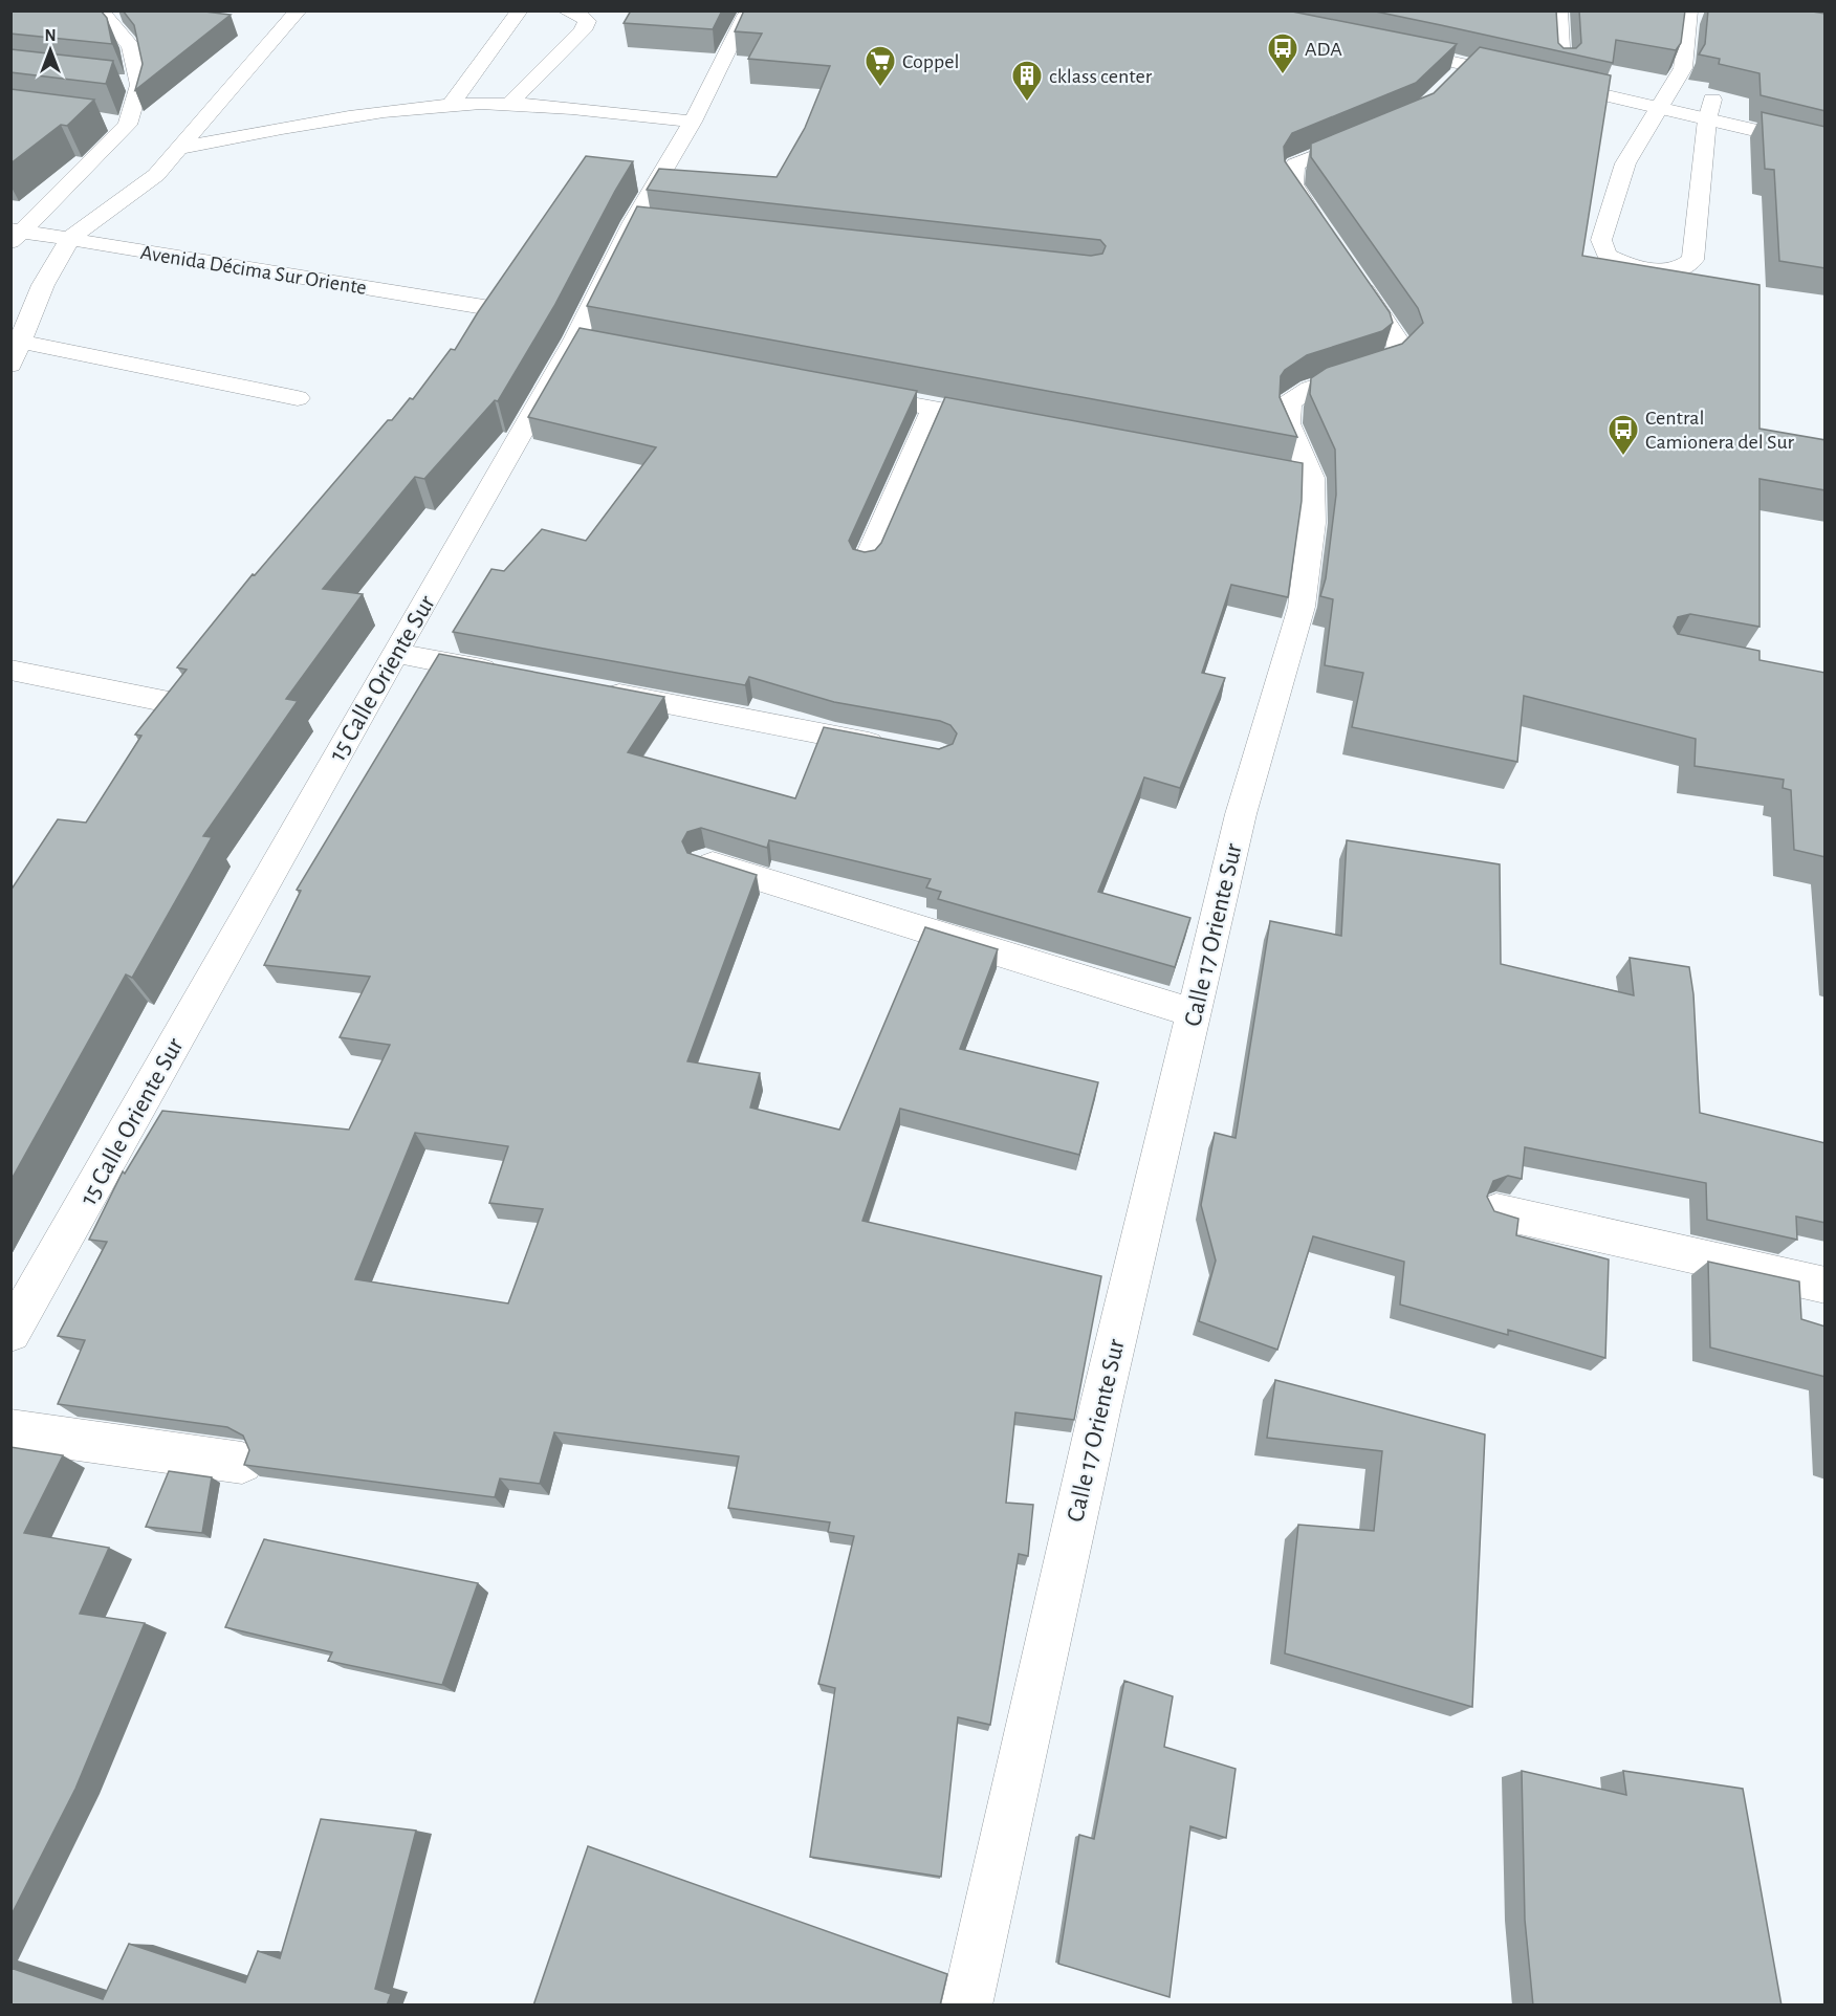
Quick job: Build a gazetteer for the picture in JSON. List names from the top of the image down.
{
  "streets": {
    "street": ["Avenida Décima Sur Oriente", "15 Calle Oriente Sur", "Calle 17 Oriente Sur"]
  },
  "places": {
    "bus stop": ["ADA", "Central Camionera del Sur"],
    "supermarket": ["Coppel"],
    "building": ["cklass center"]
  },
  "north": "top"
}
